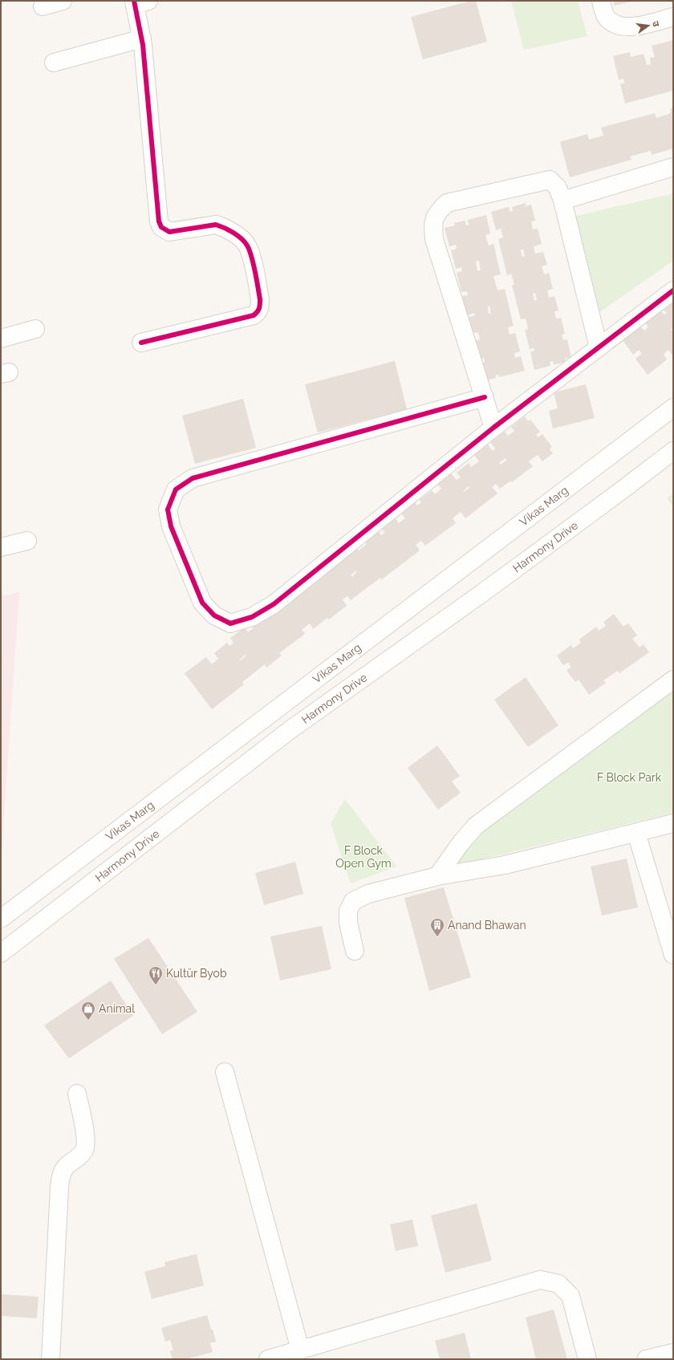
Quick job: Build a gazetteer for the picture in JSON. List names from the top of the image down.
{
  "streets": {
    "street": ["Vikas Marg", "Harmony Drive"]
  },
  "parks": ["F Block Park", "F Block Open Gym"],
  "places": {
    "building": ["Anand Bhawan"],
    "restaurant": ["Kultür Byob"],
    "shop": ["Animal"]
  },
  "north": "right"
}
